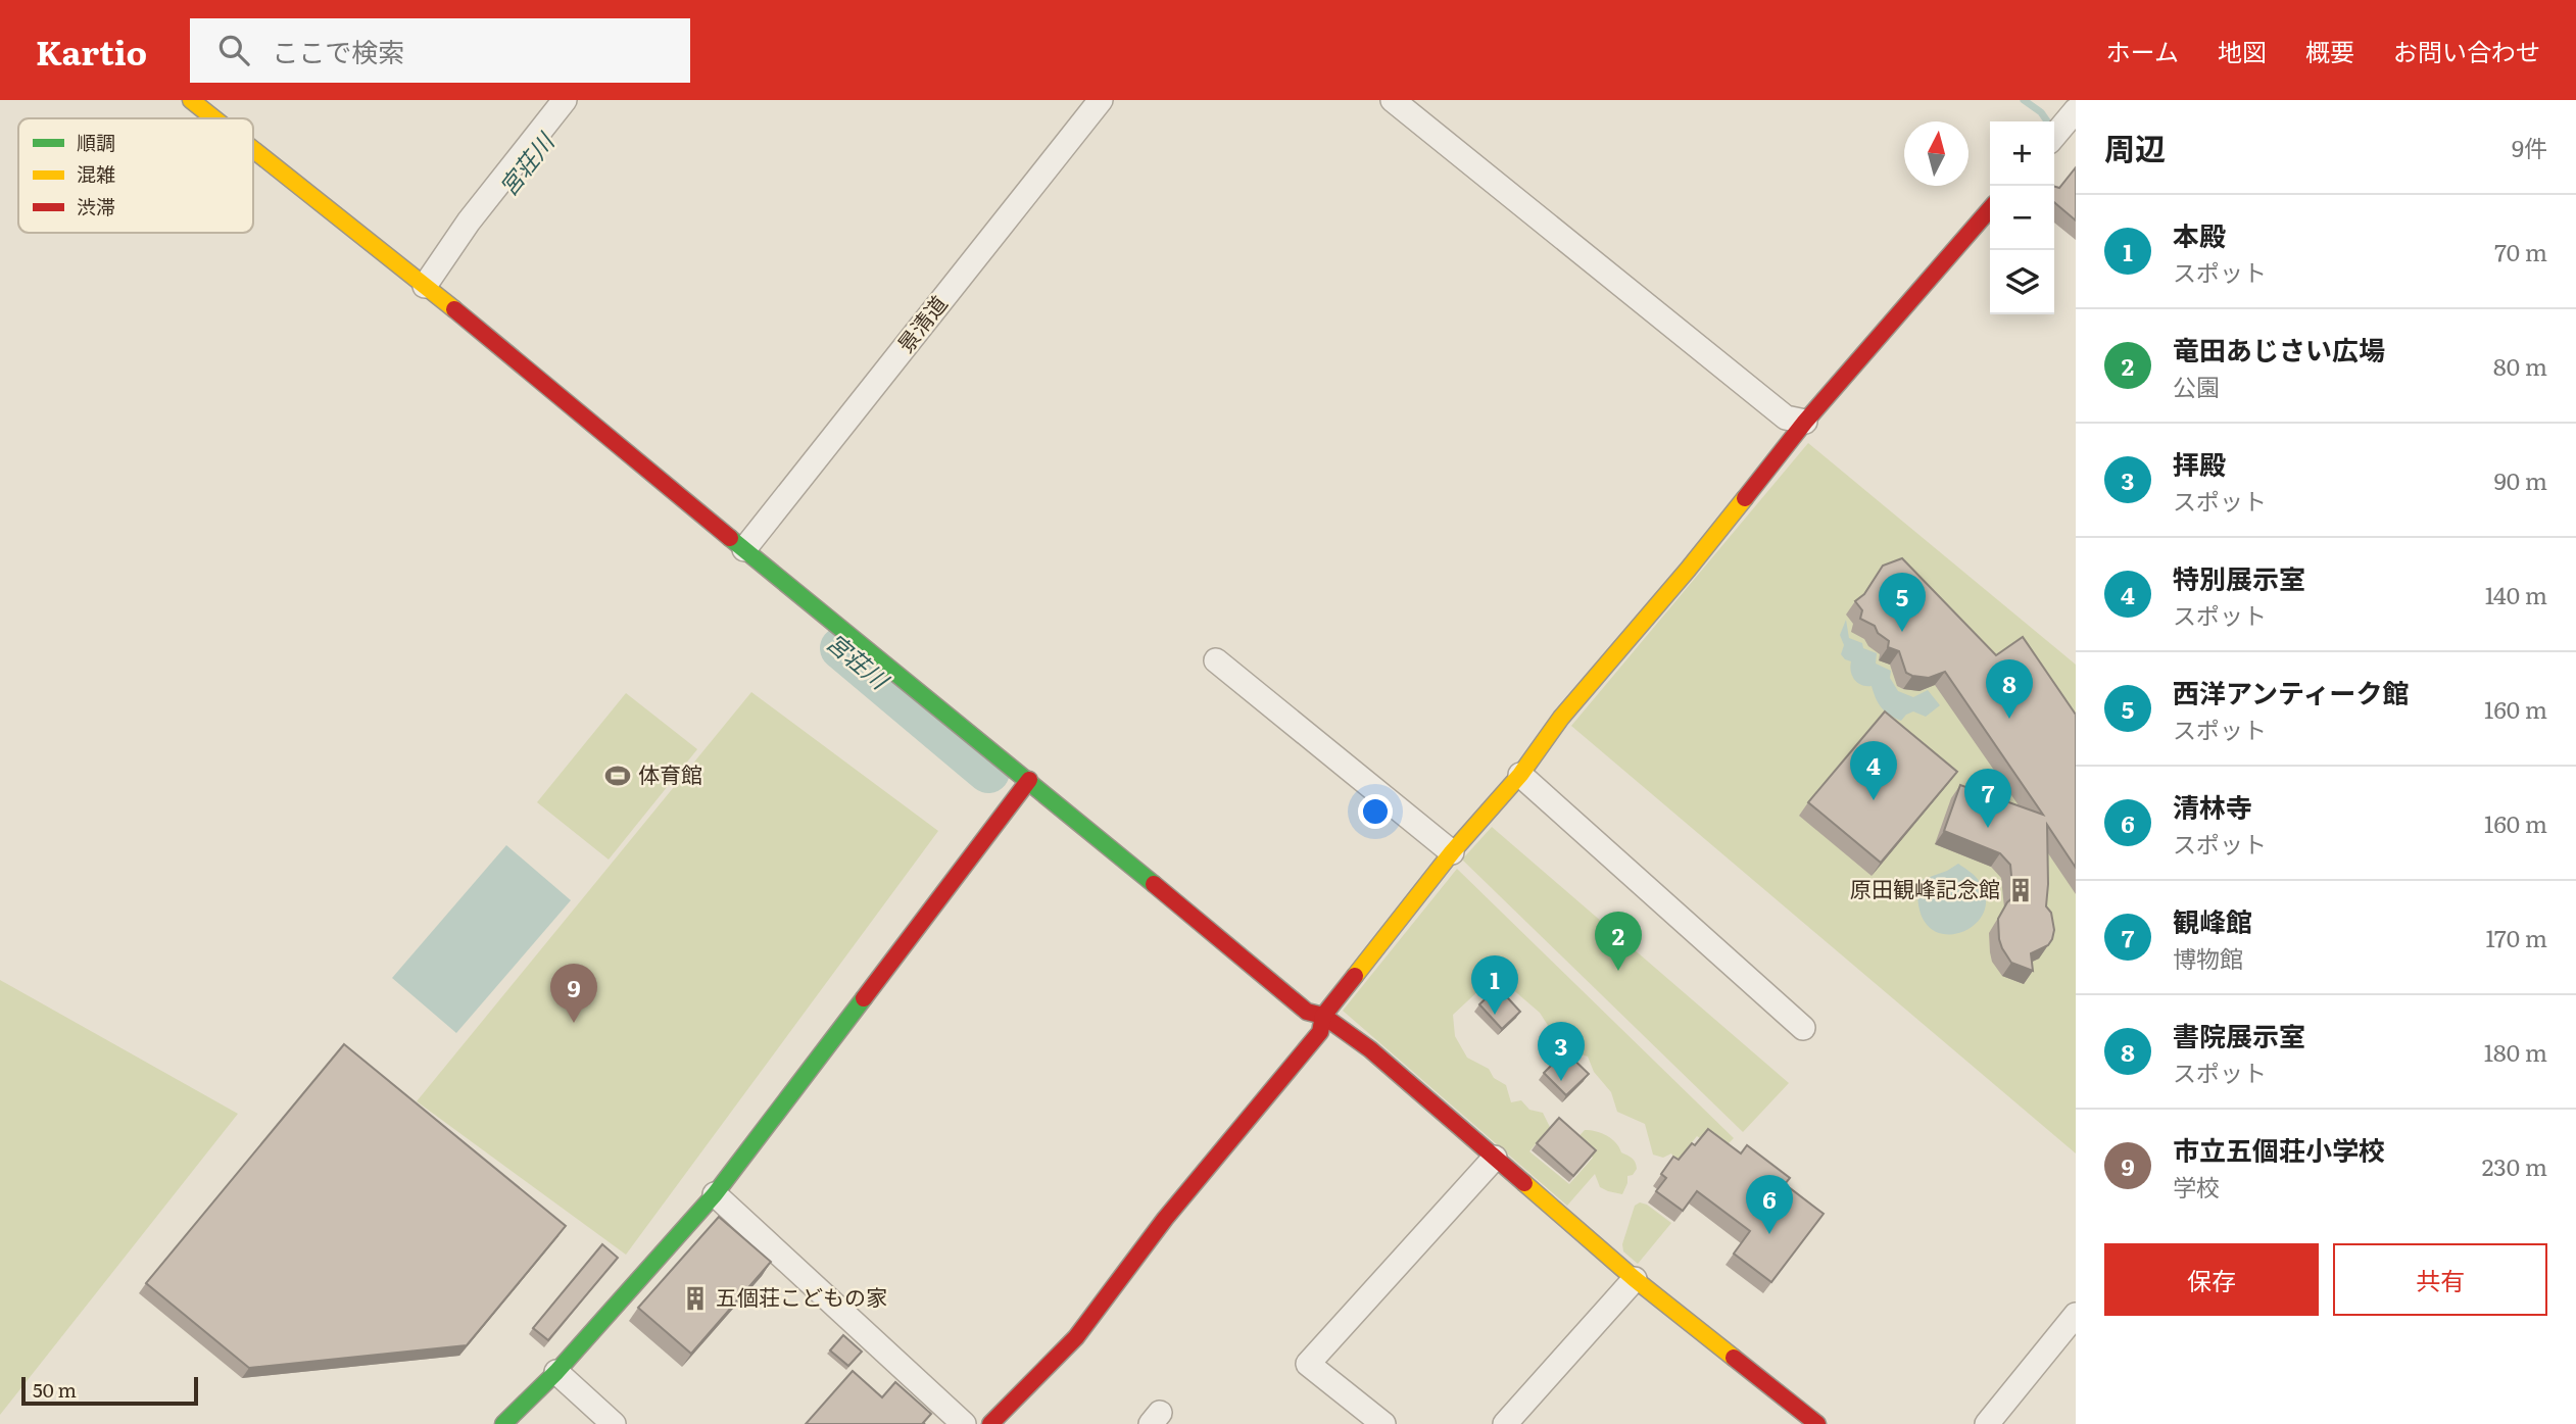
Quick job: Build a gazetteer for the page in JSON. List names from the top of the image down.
{
  "streets": {
    "street": ["景清道"]
  },
  "water": ["宮荘川"],
  "places": {
    "sports": ["体育館"],
    "building": ["原田観峰記念館", "五個荘こどもの家"]
  },
  "legend": ["順調", "混雑", "渋滞"],
  "scale_bar": "50 m",
  "north": "top",
  "page": {
    "header": "Kartio",
    "search": "ここで検索",
    "nav": [
      "ホーム",
      "地図",
      "概要",
      "お問い合わせ"
    ],
    "heading": ["周辺", "9件"],
    "map_buttons": ["+", "−"],
    "list": [
      {
        "mark": "1",
        "name": "本殿",
        "note": "スポット",
        "value": "70 m"
      },
      {
        "mark": "2",
        "name": "竜田あじさい広場",
        "note": "公園",
        "value": "80 m"
      },
      {
        "mark": "3",
        "name": "拝殿",
        "note": "スポット",
        "value": "90 m"
      },
      {
        "mark": "4",
        "name": "特別展示室",
        "note": "スポット",
        "value": "140 m"
      },
      {
        "mark": "5",
        "name": "西洋アンティーク館",
        "note": "スポット",
        "value": "160 m"
      },
      {
        "mark": "6",
        "name": "清林寺",
        "note": "スポット",
        "value": "160 m"
      },
      {
        "mark": "7",
        "name": "観峰館",
        "note": "博物館",
        "value": "170 m"
      },
      {
        "mark": "8",
        "name": "書院展示室",
        "note": "スポット",
        "value": "180 m"
      },
      {
        "mark": "9",
        "name": "市立五個荘小学校",
        "note": "学校",
        "value": "230 m"
      }
    ],
    "pins": [
      "5",
      "8",
      "4",
      "7",
      "2",
      "1",
      "9",
      "3",
      "6"
    ],
    "buttons": ["保存", "共有"],
    "scale": "50 m"
  }
}
